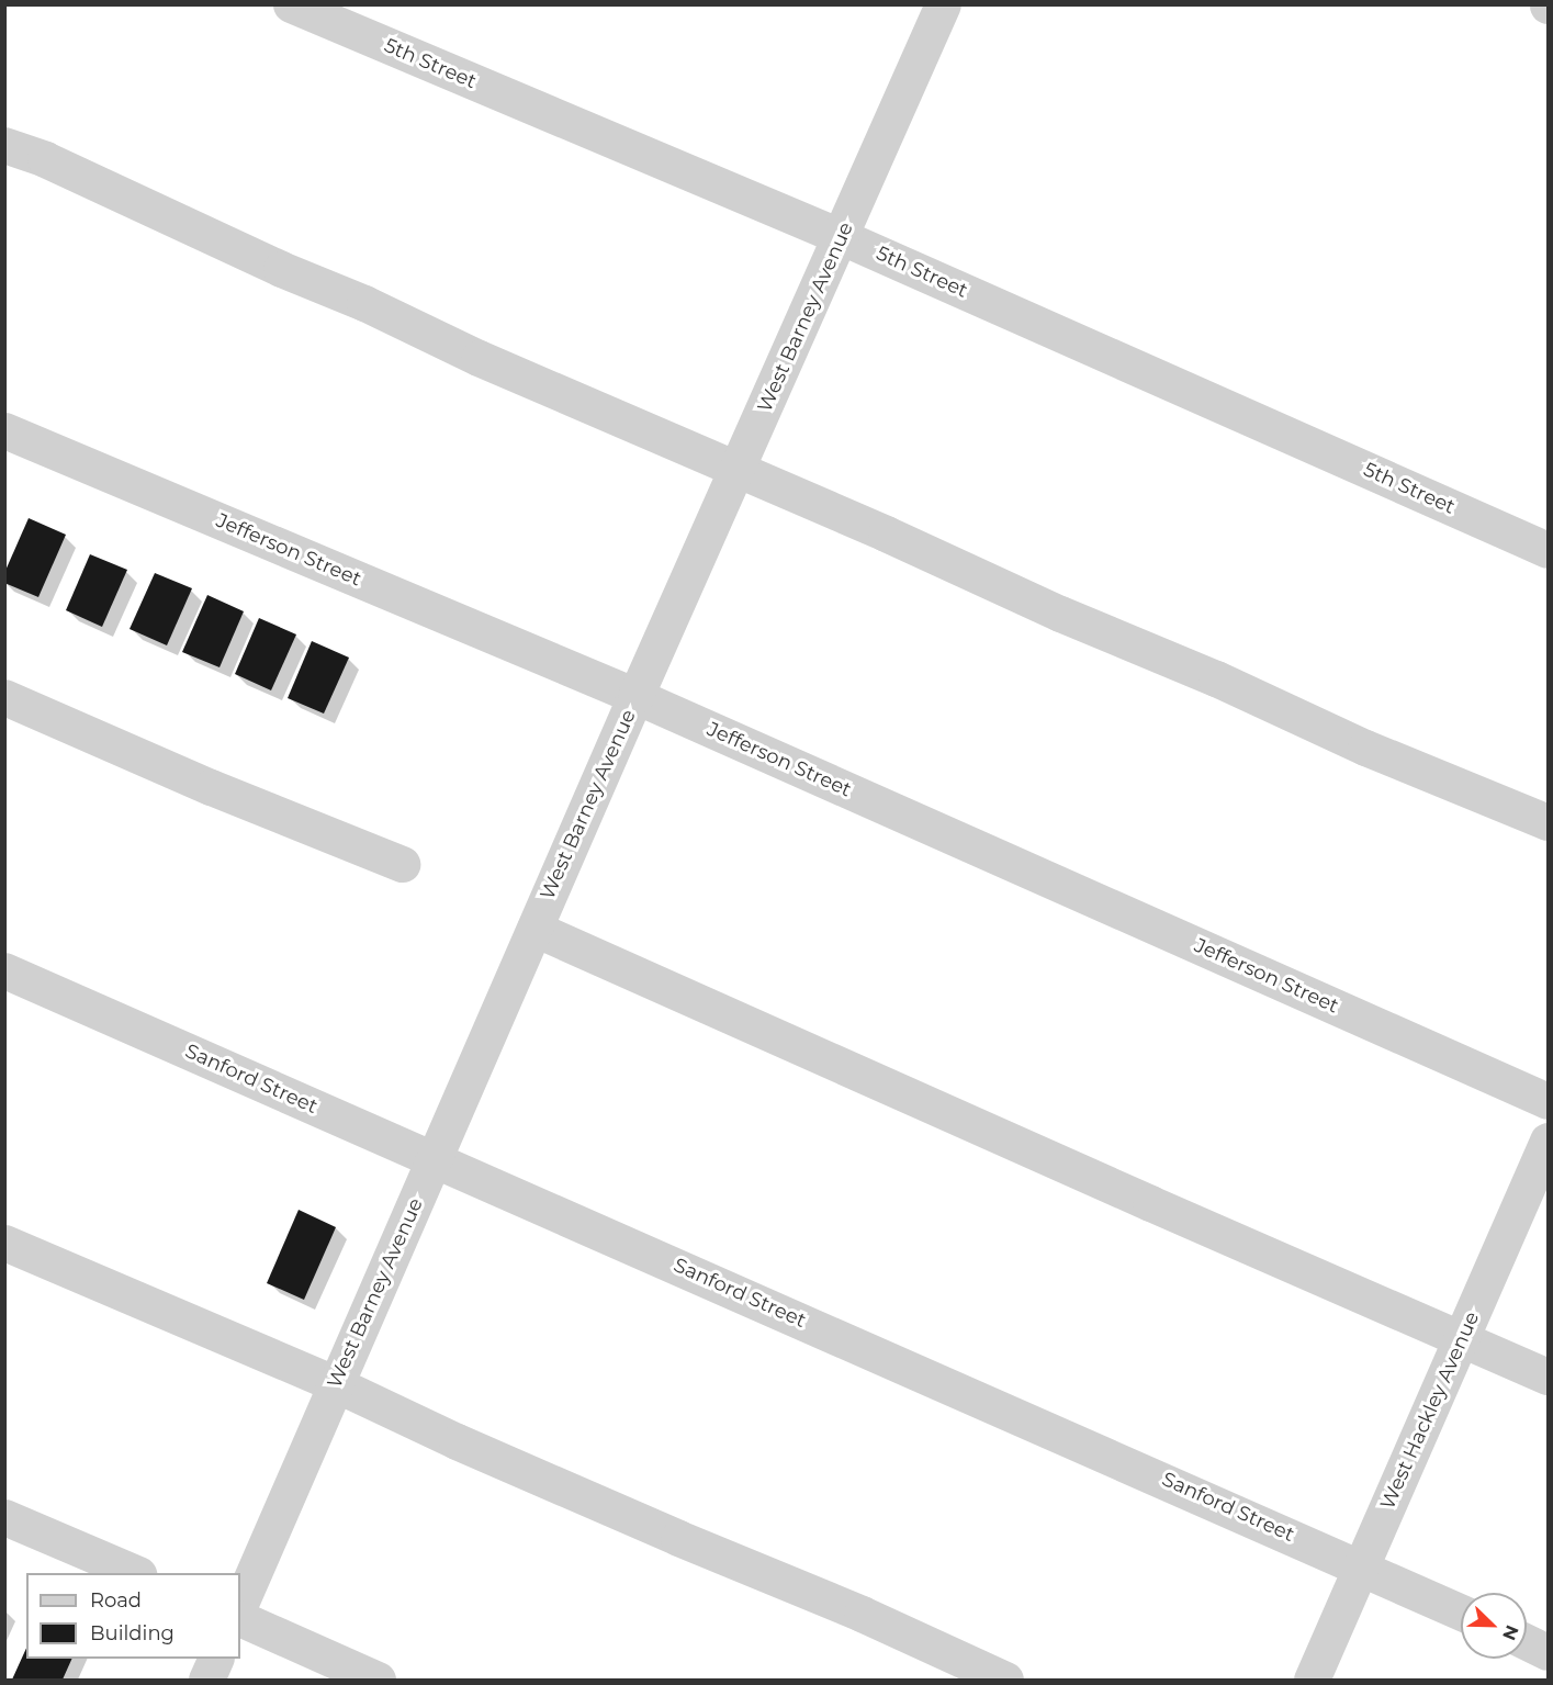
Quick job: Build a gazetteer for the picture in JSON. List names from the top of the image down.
{
  "streets": {
    "street": [
      "5th Street",
      "West Barney Avenue",
      "Jefferson Street",
      "Sanford Street",
      "West Hackley Avenue"
    ]
  },
  "crossings": [
    ["5th Street", "West Barney Avenue"],
    ["West Barney Avenue", "Jefferson Street"],
    ["West Barney Avenue", "Sanford Street"],
    ["Sanford Street", "West Hackley Avenue"]
  ],
  "legend": ["Road", "Building"],
  "north": "bottom right"
}
